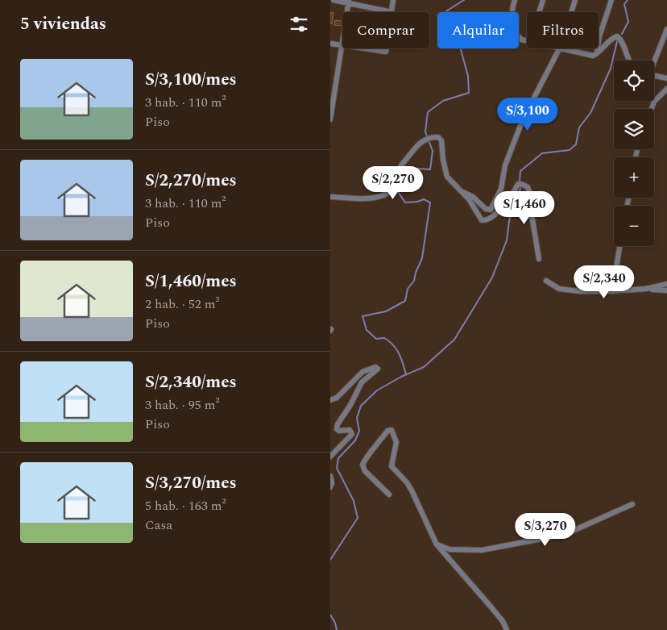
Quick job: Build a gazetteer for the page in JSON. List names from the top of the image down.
{
  "page": {
    "heading": "5 viviendas",
    "chip": ["Comprar", "Alquilar", "Filtros"],
    "list": [
      {
        "name": "S/3,100/mes",
        "note": "3 hab. · 110 m² · Piso"
      },
      {
        "name": "S/2,270/mes",
        "note": "3 hab. · 110 m² · Piso"
      },
      {
        "name": "S/1,460/mes",
        "note": "2 hab. · 52 m² · Piso"
      },
      {
        "name": "S/2,340/mes",
        "note": "3 hab. · 95 m² · Piso"
      },
      {
        "name": "S/3,270/mes",
        "note": "5 hab. · 163 m² · Casa"
      }
    ],
    "map_buttons": ["+", "−"],
    "price": [
      "S/3,100",
      "S/2,270",
      "S/1,460",
      "S/2,340",
      "S/3,270"
    ]
  }
}
